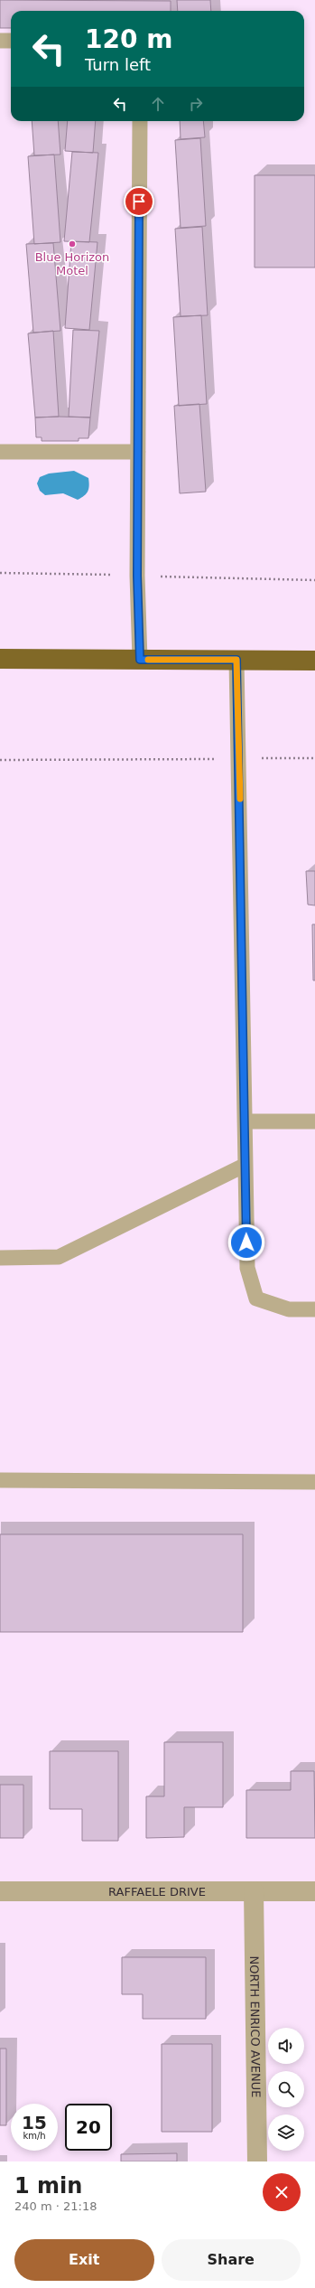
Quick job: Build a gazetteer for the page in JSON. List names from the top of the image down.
{
  "streets": {
    "street": ["RAFFAELE DRIVE", "NORTH ENRICO AVENUE"]
  },
  "crossings": [
    ["RAFFAELE DRIVE", "NORTH ENRICO AVENUE"]
  ],
  "places": ["Blue Horizon Motel"],
  "page": {
    "turn": ["120 m", "Turn left"],
    "speed": "15 km/h",
    "limit": "20",
    "heading": ["1 min", "240 m · 21:18"],
    "buttons": ["Exit", "Share"]
  }
}
